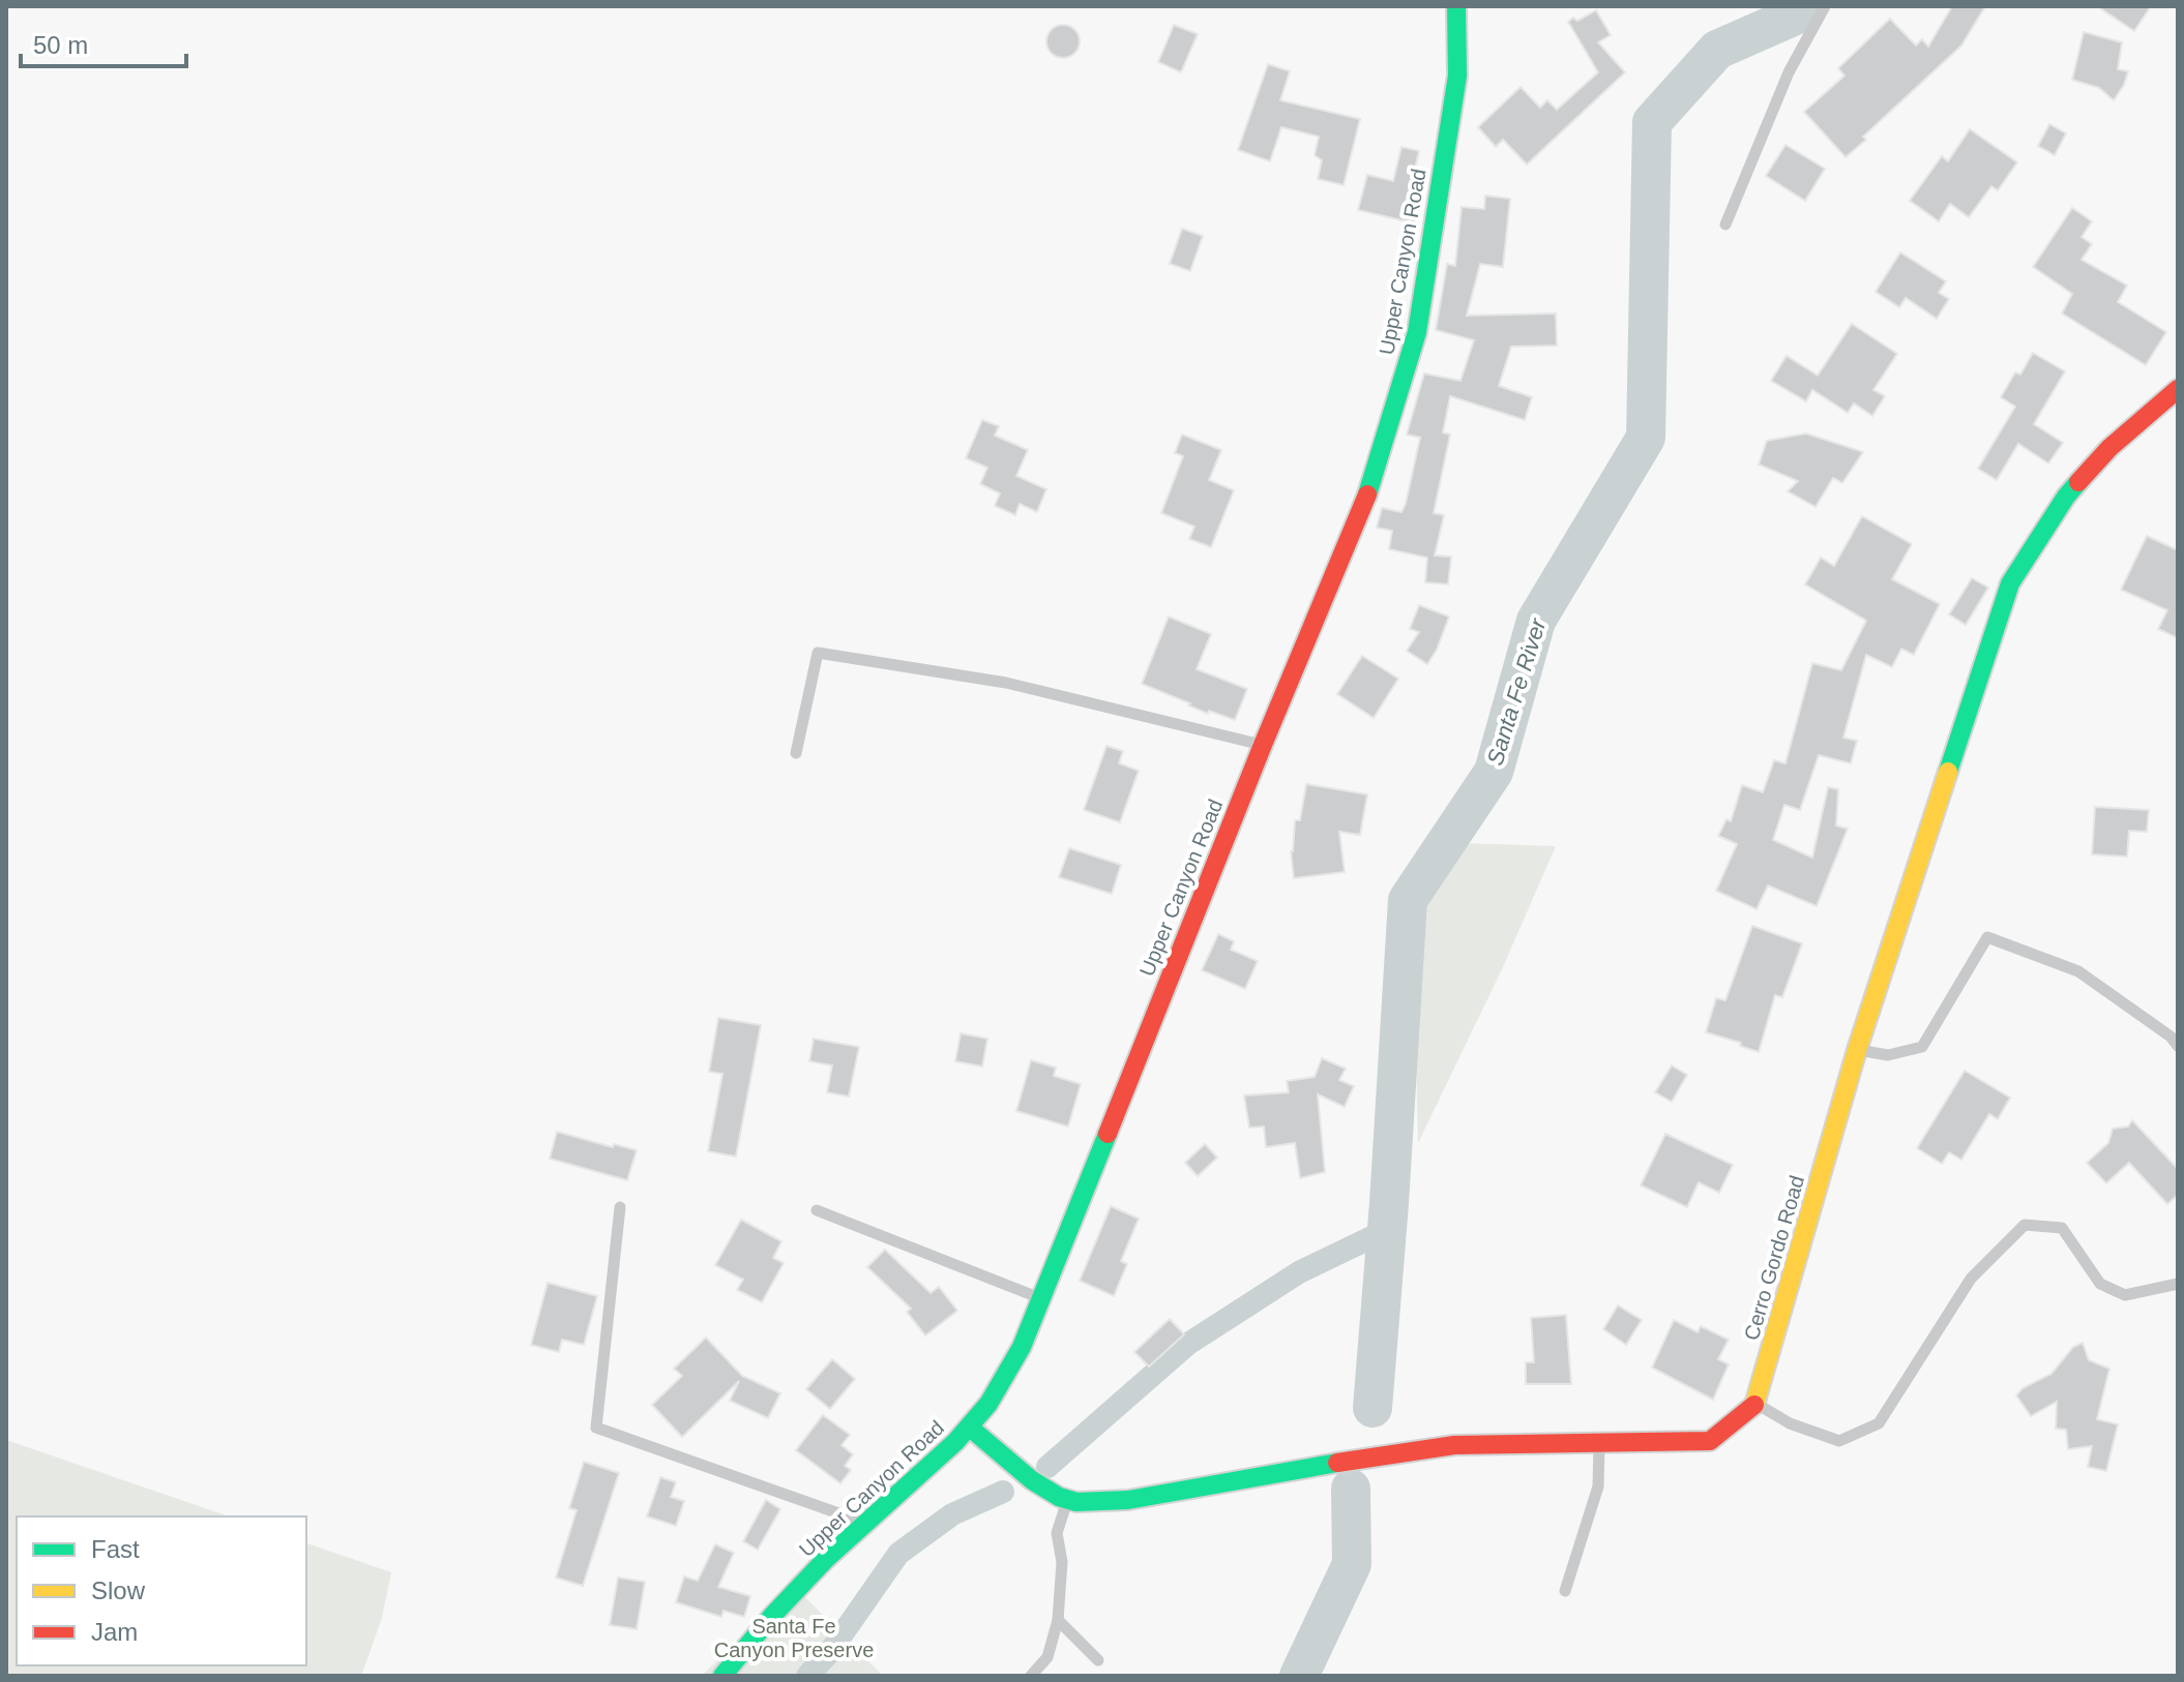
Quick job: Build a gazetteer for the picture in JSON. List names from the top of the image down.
{
  "streets": {
    "street": ["Upper Canyon Road", "Cerro Gordo Road"]
  },
  "water": ["Santa Fe River"],
  "parks": ["Santa Fe Canyon Preserve"],
  "legend": ["Fast", "Slow", "Jam"],
  "scale_bar": "50 m"
}
